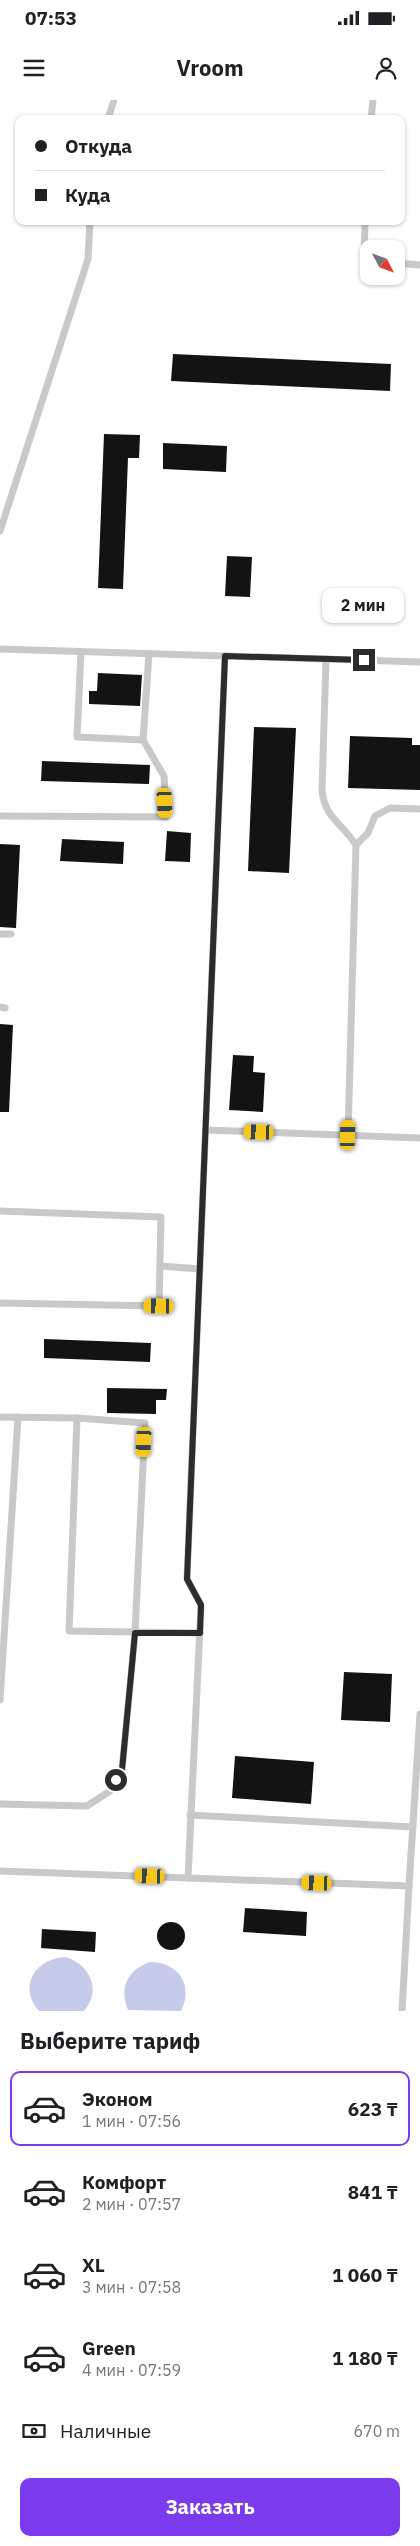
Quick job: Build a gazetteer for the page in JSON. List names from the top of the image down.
{
  "north": "bottom right",
  "page": {
    "status": "07:53",
    "header": "Vroom",
    "banner": ["Откуда", "Куда"],
    "bubble": "2 мин",
    "heading": "Выберите тариф",
    "list": [
      {
        "name": "Эконом",
        "note": "1 мин · 07:56",
        "value": "623 ₸"
      },
      {
        "name": "Комфорт",
        "note": "2 мин · 07:57",
        "value": "841 ₸"
      },
      {
        "name": "XL",
        "note": "3 мин · 07:58",
        "value": "1 060 ₸"
      },
      {
        "name": "Green",
        "note": "4 мин · 07:59",
        "value": "1 180 ₸"
      }
    ],
    "pay": ["Наличные", "670 m"],
    "buttons": "Заказать"
  }
}
